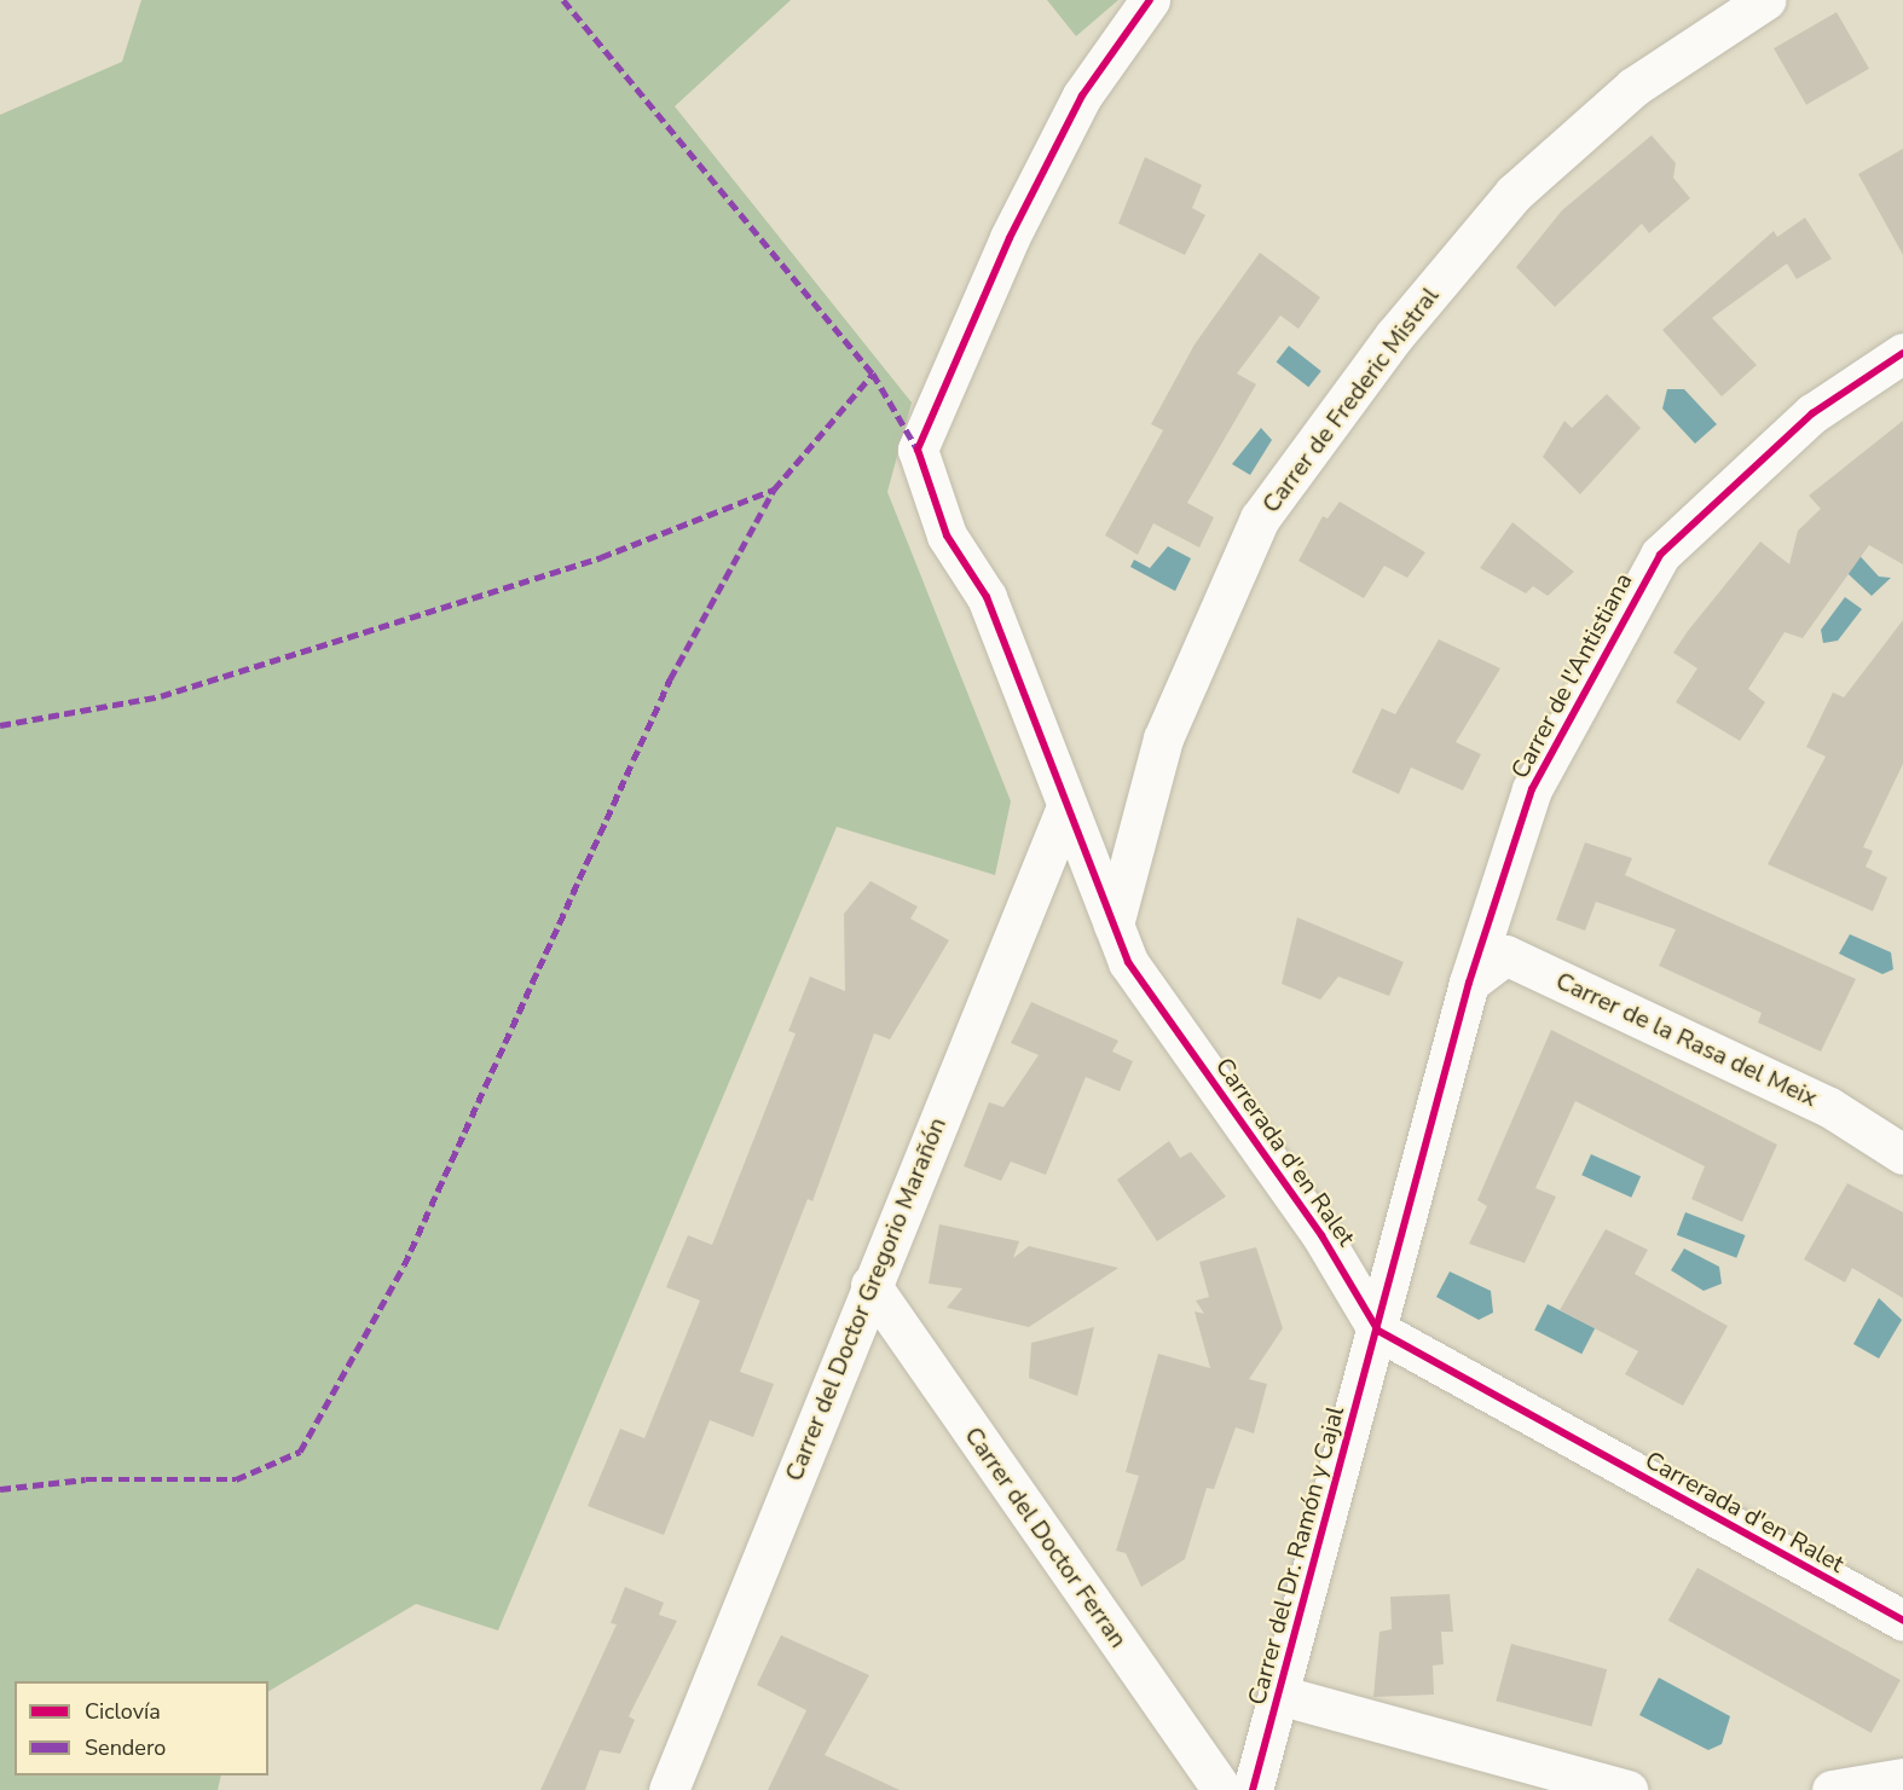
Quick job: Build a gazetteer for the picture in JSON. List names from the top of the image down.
{
  "streets": {
    "street": [
      "Carrer de Frederic Mistral",
      "Carrer de l'Antistiana",
      "Carrer de la Rasa del Meix",
      "Carrerada d'en Ralet",
      "Carrer del Doctor Gregorio Marañón",
      "Carrer del Doctor Ferran",
      "Carrer del Dr. Ramón y Cajal"
    ]
  },
  "crossings": [
    ["Carrer de Frederic Mistral", "Carrerada d'en Ralet"],
    ["Carrer de l'Antistiana", "Carrerada d'en Ralet"],
    ["Carrer de l'Antistiana", "Carrer del Dr. Ramón y Cajal"],
    ["Carrerada d'en Ralet", "Carrer del Doctor Gregorio Marañón"],
    ["Carrerada d'en Ralet", "Carrer del Dr. Ramón y Cajal"],
    ["Carrer del Doctor Gregorio Marañón", "Carrer del Doctor Ferran"]
  ],
  "legend": ["Ciclovía", "Sendero"]
}
